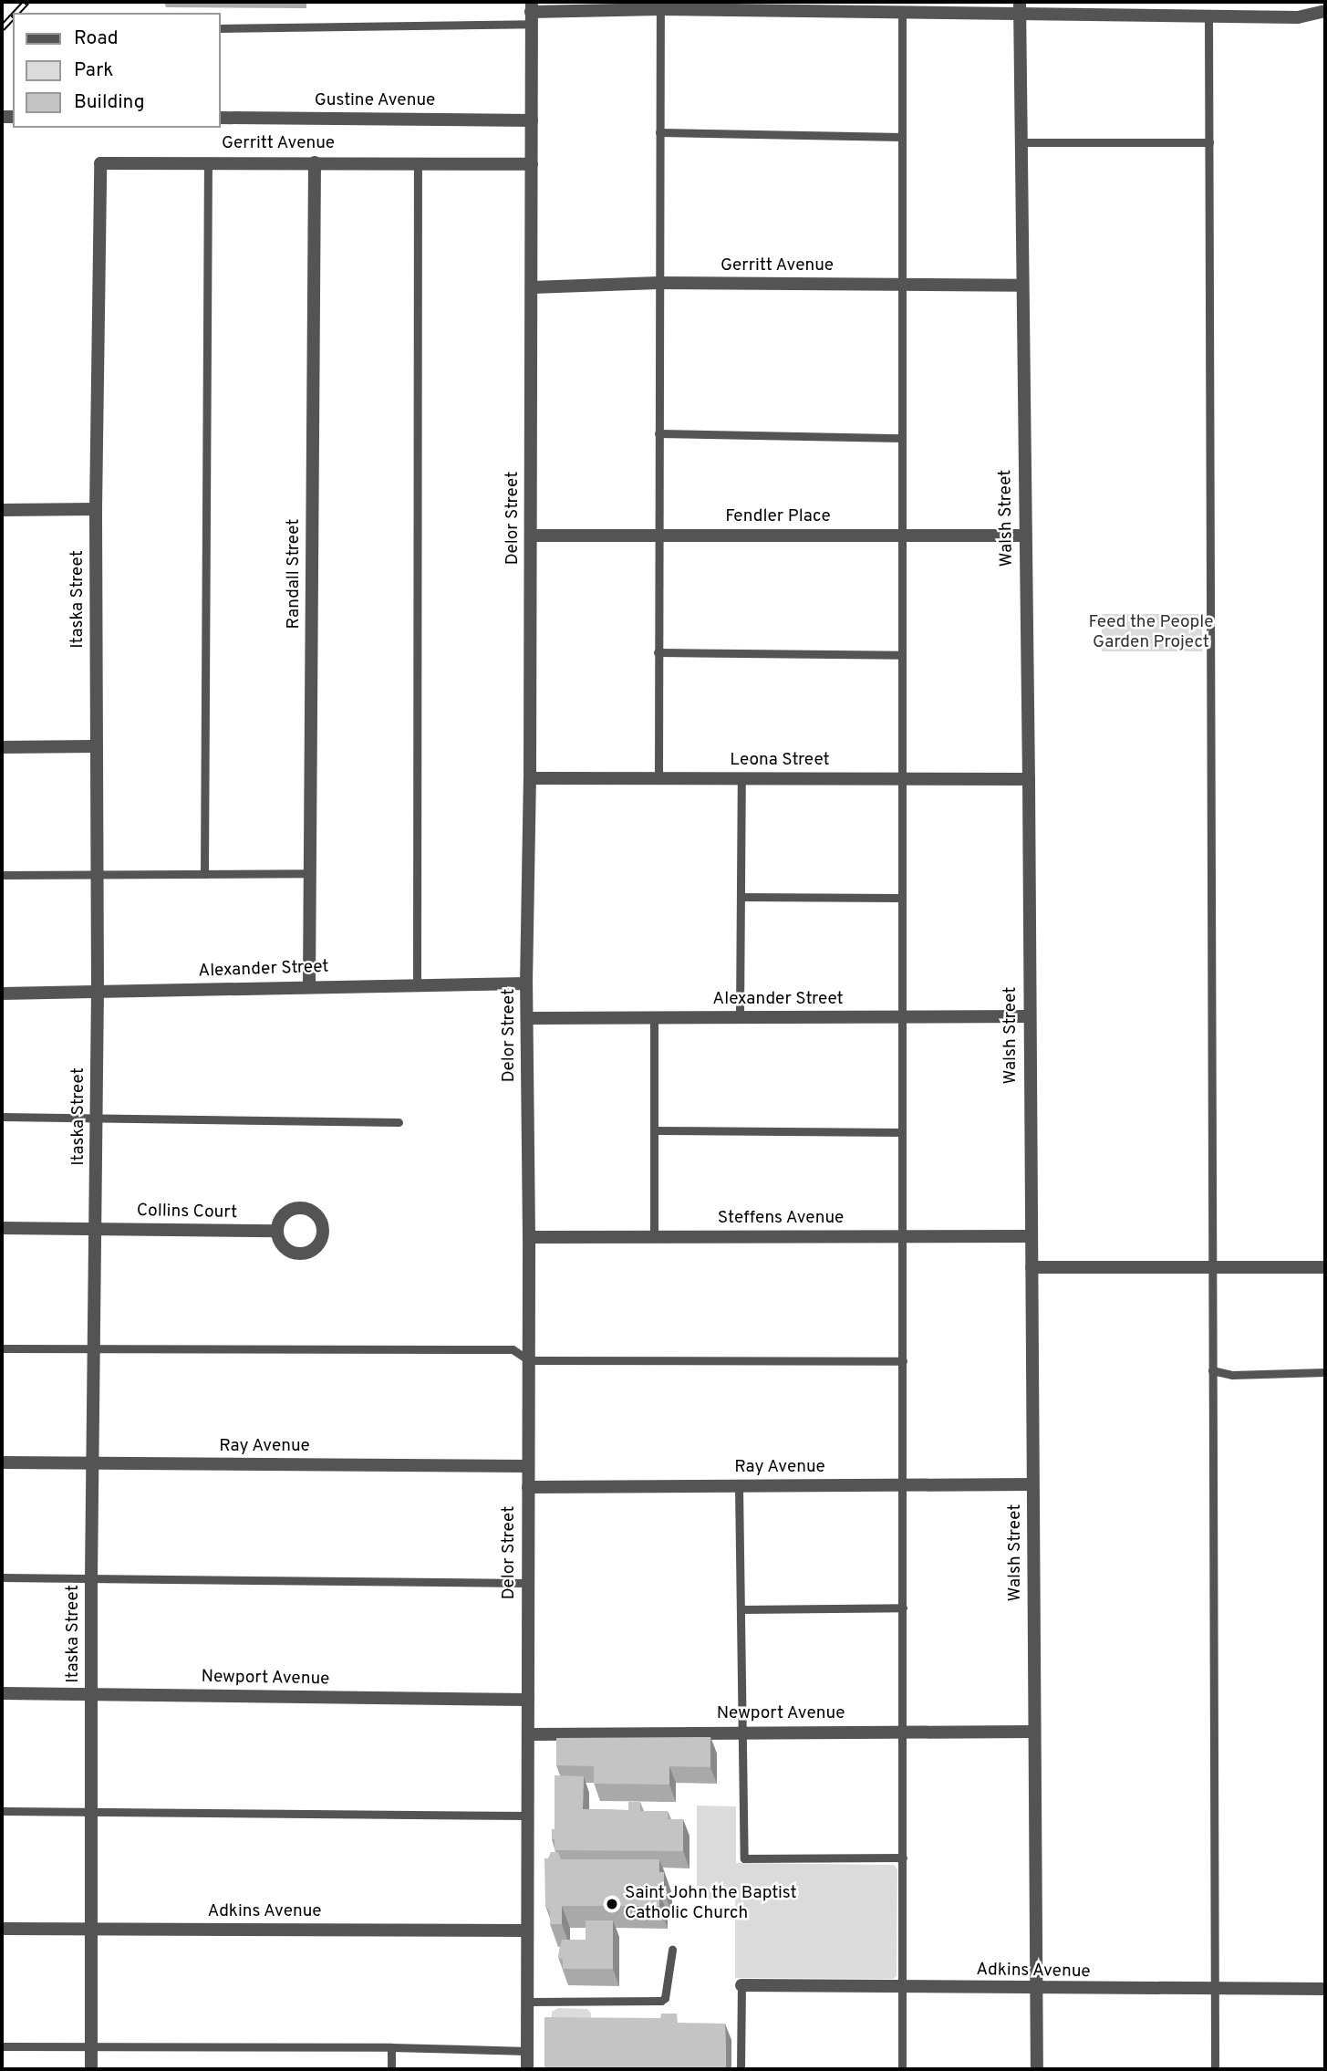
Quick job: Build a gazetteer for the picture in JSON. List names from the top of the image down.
{
  "streets": {
    "street": [
      "Gustine Avenue",
      "Gerritt Avenue",
      "Fendler Place",
      "Delor Street",
      "Walsh Street",
      "Randall Street",
      "Itaska Street",
      "Leona Street",
      "Alexander Street",
      "Collins Court",
      "Steffens Avenue",
      "Ray Avenue",
      "Newport Avenue",
      "Adkins Avenue"
    ]
  },
  "crossings": [
    ["Gustine Avenue", "Delor Street"],
    ["Gerritt Avenue", "Delor Street"],
    ["Gerritt Avenue", "Walsh Street"],
    ["Gerritt Avenue", "Randall Street"],
    ["Gerritt Avenue", "Itaska Street"],
    ["Fendler Place", "Delor Street"],
    ["Fendler Place", "Walsh Street"],
    ["Delor Street", "Leona Street"],
    ["Delor Street", "Alexander Street"],
    ["Delor Street", "Steffens Avenue"],
    ["Delor Street", "Ray Avenue"],
    ["Delor Street", "Newport Avenue"],
    ["Delor Street", "Adkins Avenue"],
    ["Walsh Street", "Leona Street"],
    ["Walsh Street", "Alexander Street"],
    ["Walsh Street", "Steffens Avenue"],
    ["Walsh Street", "Ray Avenue"],
    ["Walsh Street", "Newport Avenue"],
    ["Walsh Street", "Adkins Avenue"],
    ["Randall Street", "Alexander Street"],
    ["Itaska Street", "Alexander Street"],
    ["Itaska Street", "Collins Court"],
    ["Itaska Street", "Ray Avenue"],
    ["Itaska Street", "Newport Avenue"],
    ["Itaska Street", "Adkins Avenue"]
  ],
  "parks": ["Feed the People Garden Project"],
  "places": ["Saint John the Baptist Catholic Church"],
  "legend": ["Road", "Park", "Building"]
}
